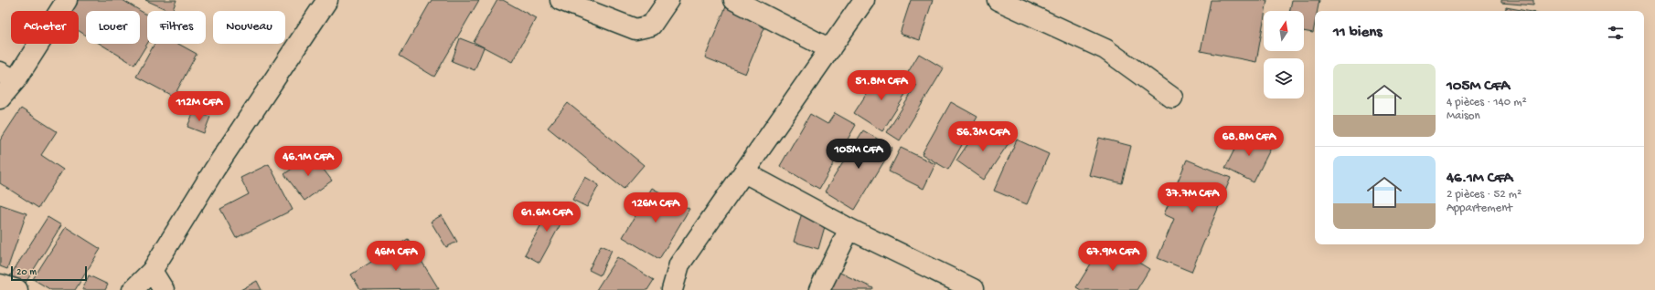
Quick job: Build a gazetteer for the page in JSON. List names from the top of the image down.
{
  "scale_bar": "20 m",
  "north": "top",
  "page": {
    "chip": [
      "Acheter",
      "Louer",
      "Filtres",
      "Nouveau"
    ],
    "heading": "11 biens",
    "list": [
      {
        "name": "105M CFA",
        "note": "4 pièces · 140 m² · Maison"
      },
      {
        "name": "46.1M CFA",
        "note": "2 pièces · 52 m² · Appartement"
      }
    ],
    "price": [
      "51.8M CFA",
      "112M CFA",
      "56.3M CFA",
      "68.8M CFA",
      "105M CFA",
      "46.1M CFA",
      "37.7M CFA",
      "126M CFA",
      "61.6M CFA",
      "46M CFA",
      "67.9M CFA"
    ],
    "scale": "20 m"
  }
}
